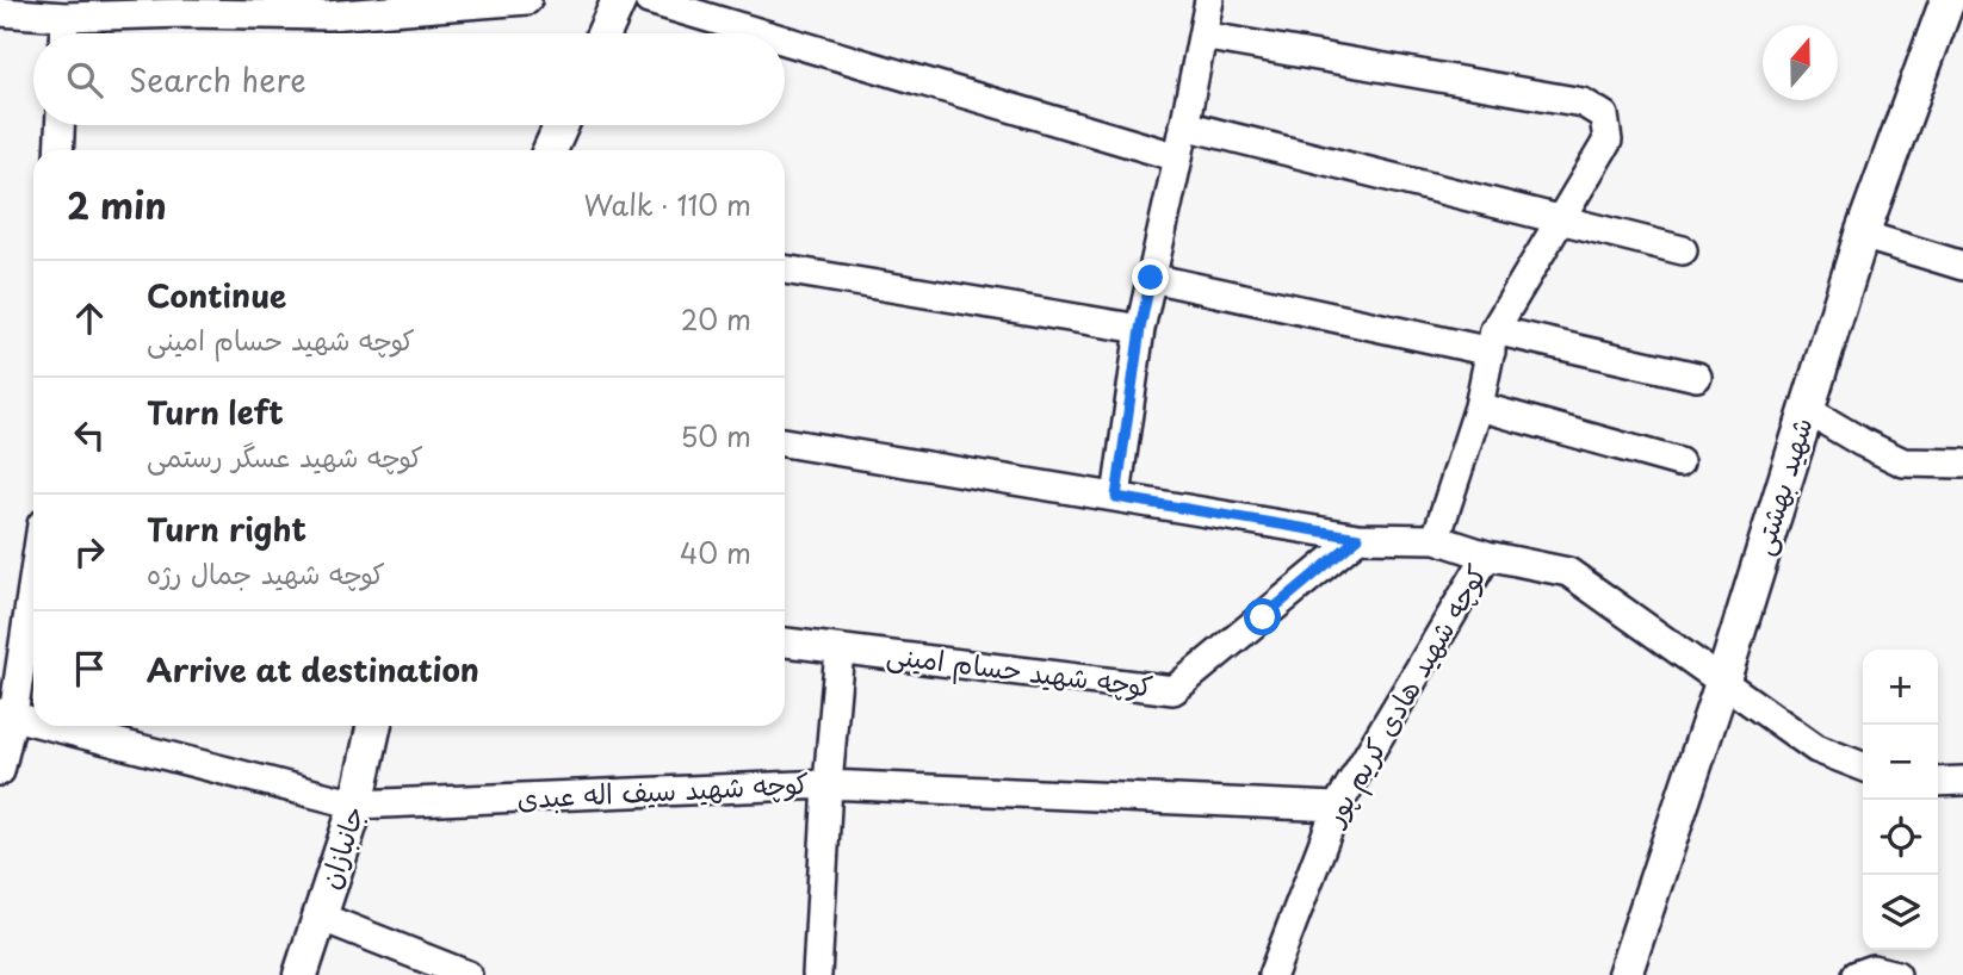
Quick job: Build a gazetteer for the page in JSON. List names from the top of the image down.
{
  "streets": {
    "street": [
      "شهید بهشتی",
      "کوچه شهید حسام امینی",
      "کوچه شهید هادی کریم پور",
      "کوچه شهید سیف اله عبدی",
      "جانبازان"
    ]
  },
  "crossings": [
    ["کوچه شهید هادی کریم پور", "کوچه شهید سیف اله عبدی"],
    ["کوچه شهید سیف اله عبدی", "جانبازان"]
  ],
  "north": "top",
  "page": {
    "search": "Search here",
    "heading": ["2 min", "Walk · 110 m"],
    "list": [
      ["Continue", "کوچه شهید حسام امینی", "20 m"],
      ["Turn left", "کوچه شهید عسگر رستمی", "50 m"],
      ["Turn right", "کوچه شهید جمال رژه", "40 m"],
      "Arrive at destination"
    ],
    "map_buttons": ["+", "−"]
  }
}
